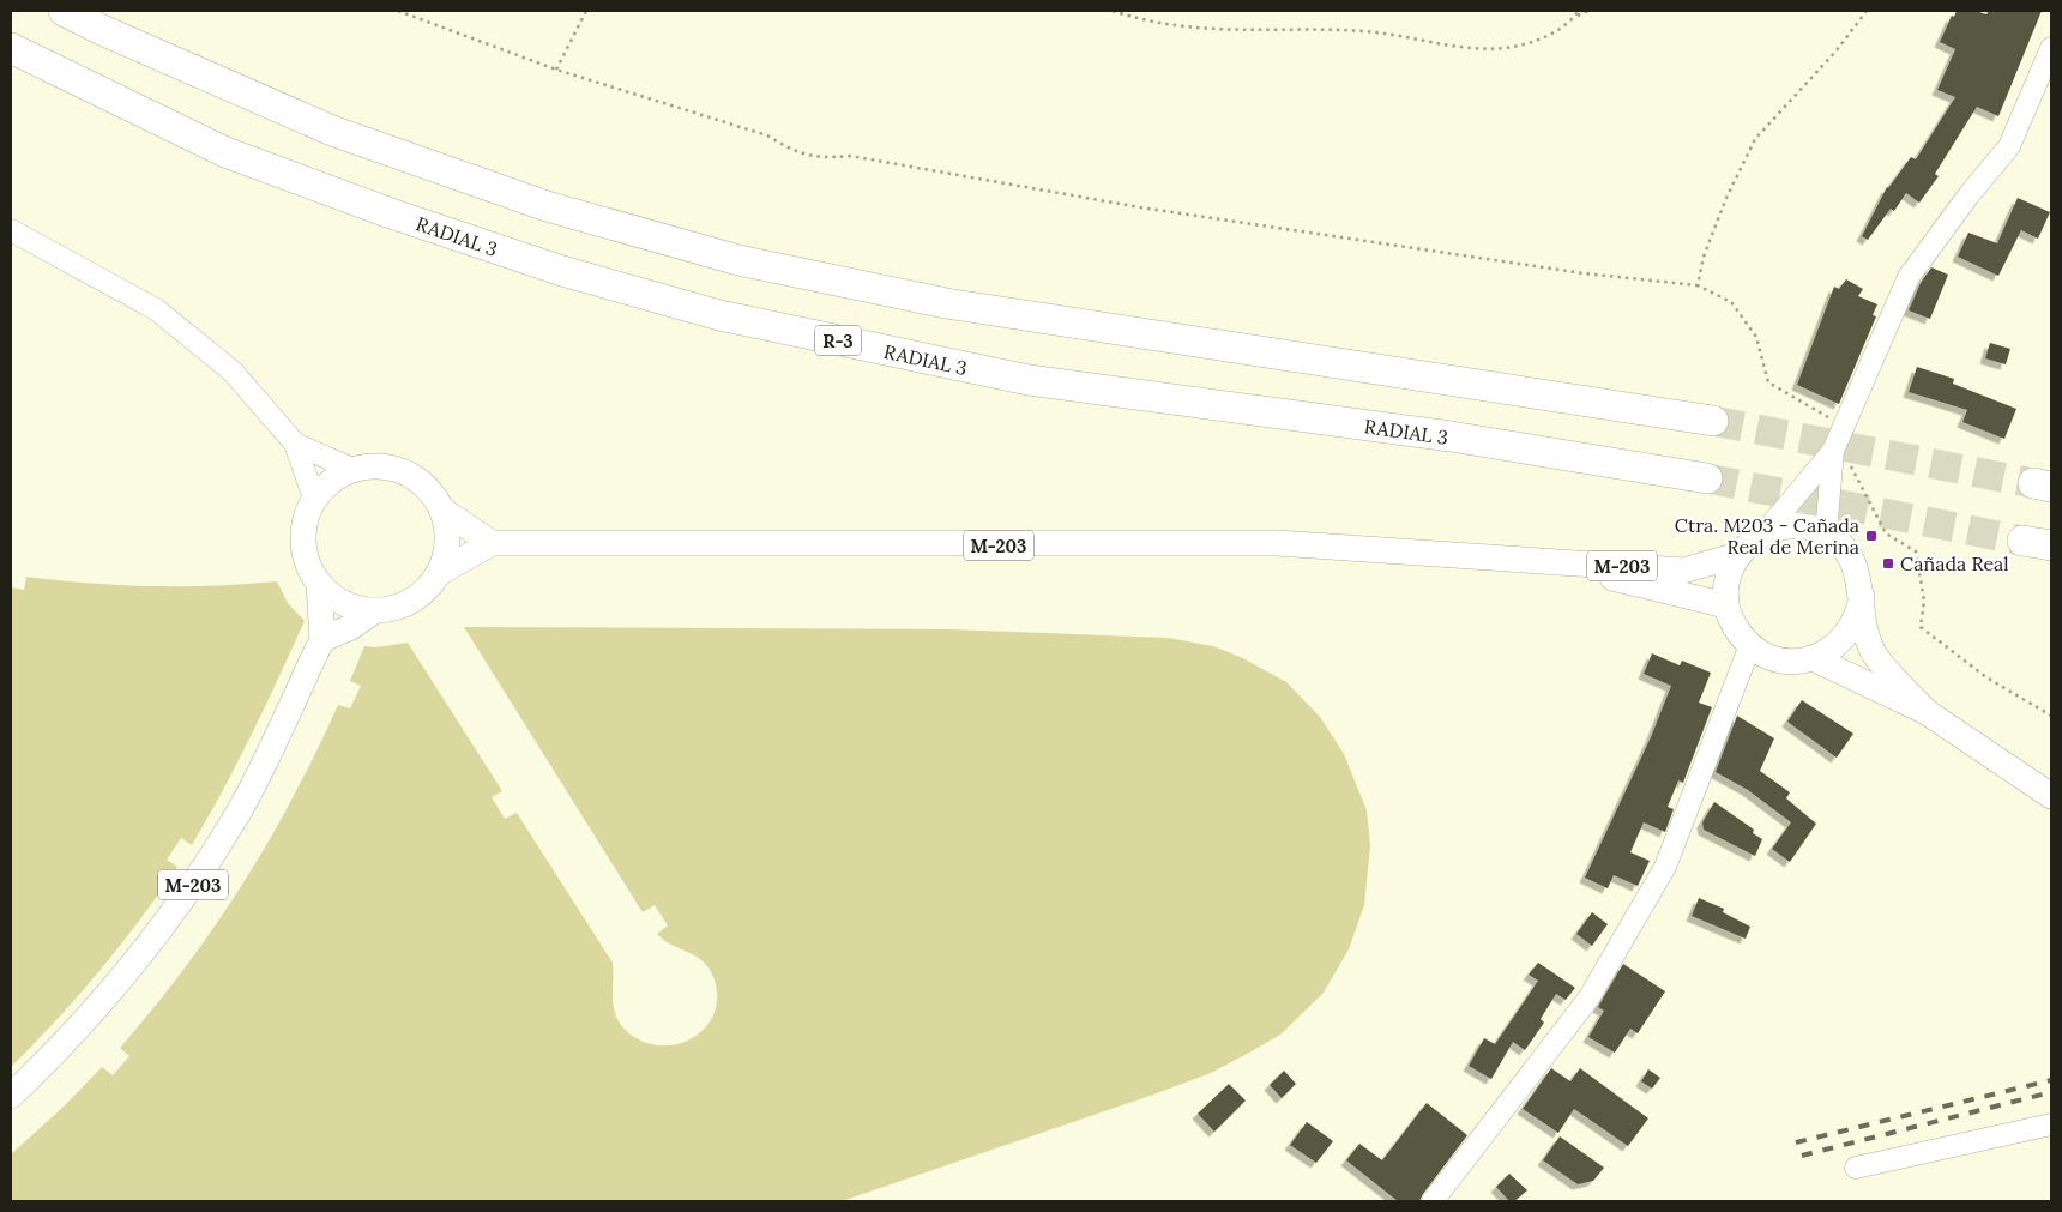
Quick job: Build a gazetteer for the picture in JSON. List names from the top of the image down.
{
  "streets": {
    "highway": ["RADIAL 3", "R-3"],
    "main road": ["M-203"]
  },
  "places": {
    "transit": ["Ctra. M203 - Cañada Real de Merina", "Cañada Real"]
  }
}
